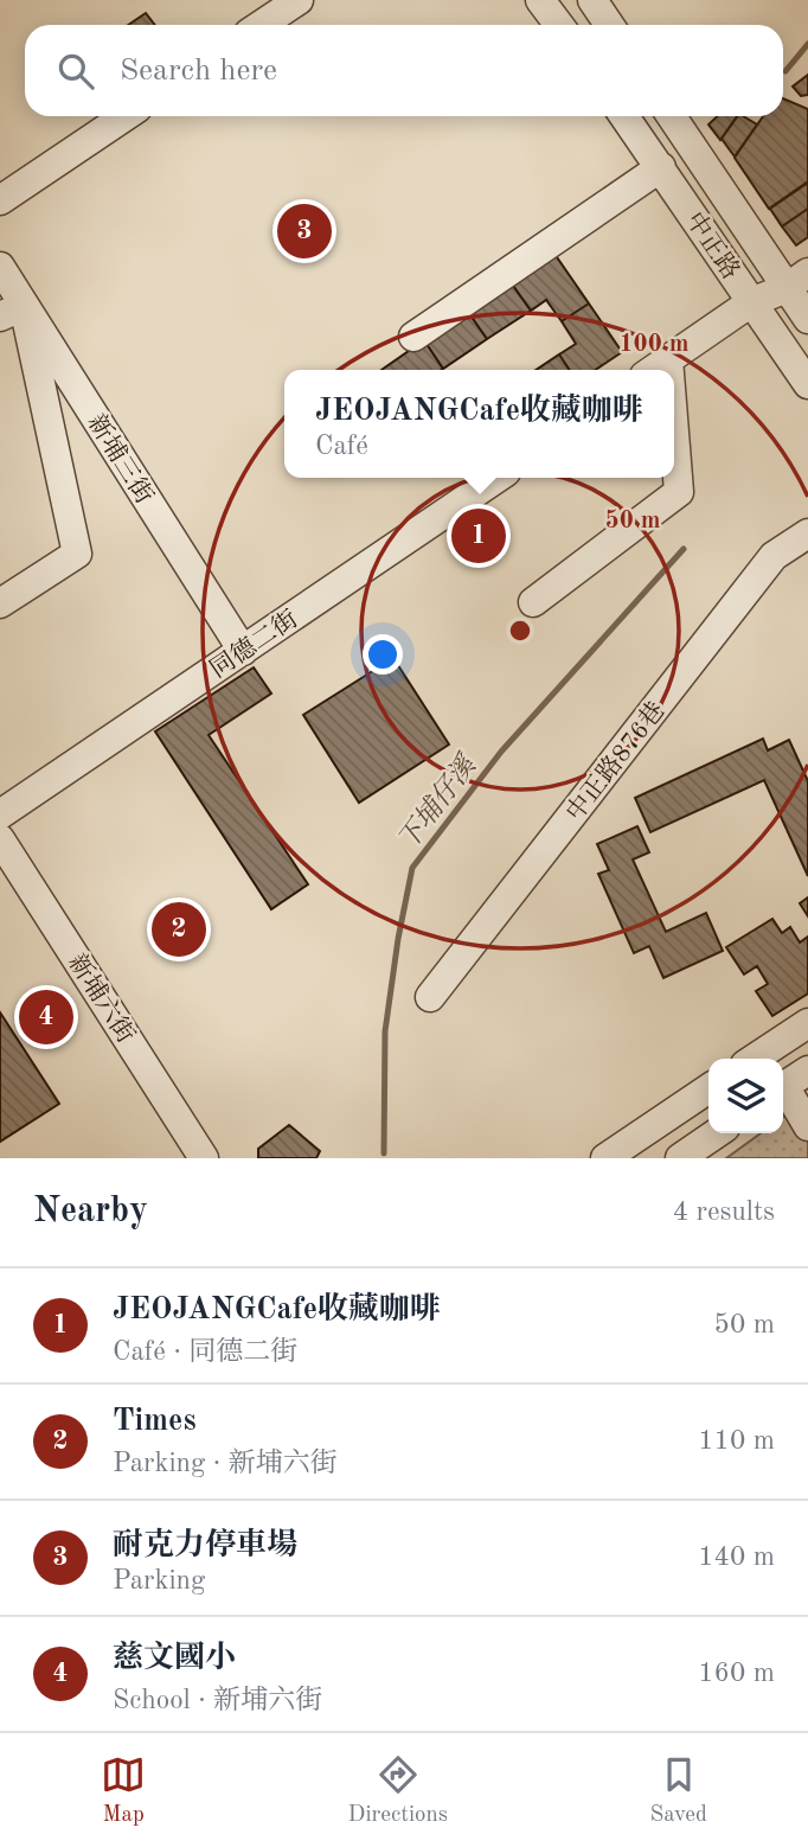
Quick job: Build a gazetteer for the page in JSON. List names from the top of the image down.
{
  "streets": {
    "street": [
      "中正路",
      "新埔三街",
      "同德二街",
      "中正路876巷",
      "新埔六街"
    ]
  },
  "crossings": [
    ["新埔三街", "同德二街"]
  ],
  "water": ["下埔仔溪"],
  "page": {
    "search": "Search here",
    "pins": [
      "3",
      "1",
      "2",
      "4"
    ],
    "popup": ["JEOJANGCafe收藏咖啡", "Café"],
    "heading": ["Nearby", "4 results"],
    "list": [
      {
        "mark": "1",
        "name": "JEOJANGCafe收藏咖啡",
        "note": "Café · 同德二街",
        "value": "50 m"
      },
      {
        "mark": "2",
        "name": "Times",
        "note": "Parking · 新埔六街",
        "value": "110 m"
      },
      {
        "mark": "3",
        "name": "耐克力停車場",
        "note": "Parking",
        "value": "140 m"
      },
      {
        "mark": "4",
        "name": "慈文國小",
        "note": "School · 新埔六街",
        "value": "160 m"
      }
    ],
    "nav": ["Map", "Directions", "Saved"]
  },
  "rings": ["100 m", "50 m"]
}
